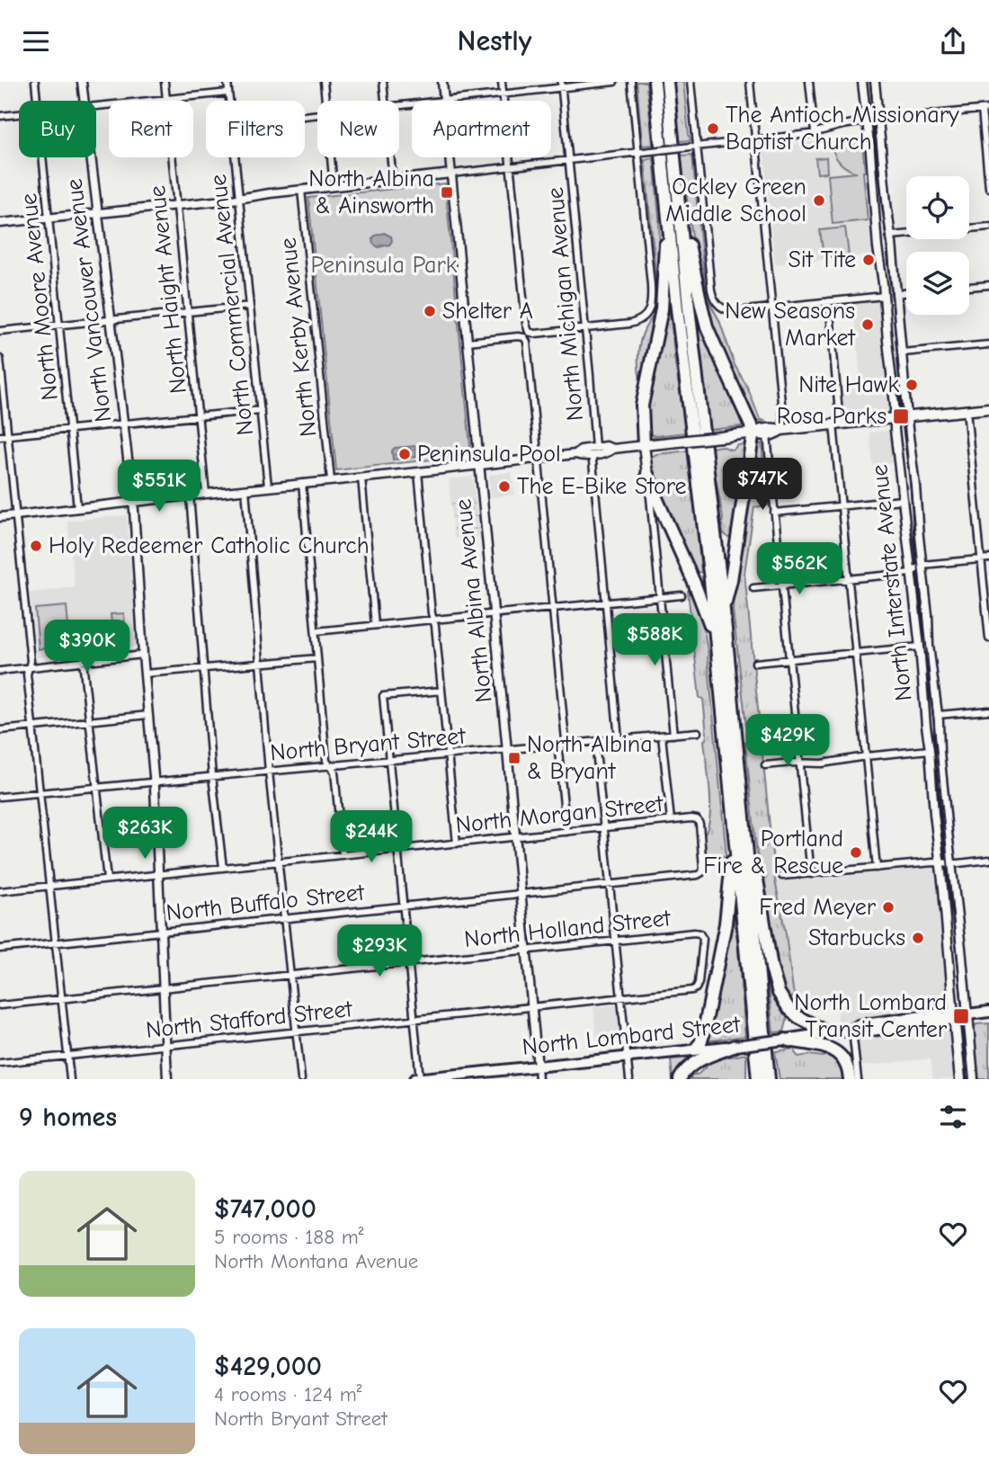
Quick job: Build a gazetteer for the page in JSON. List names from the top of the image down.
{
  "streets": {
    "main road": ["North Interstate Avenue", "North Lombard Street"],
    "street": [
      "North Haight Avenue",
      "North Moore Avenue",
      "North Vancouver Avenue",
      "North Michigan Avenue",
      "North Commercial Avenue",
      "North Kerby Avenue",
      "North Albina Avenue",
      "North Bryant Street",
      "North Morgan Street",
      "North Buffalo Street",
      "North Holland Street",
      "North Stafford Street"
    ]
  },
  "crossings": [
    ["North Vancouver Avenue", "North Bryant Street"],
    ["North Vancouver Avenue", "North Morgan Street"],
    ["North Vancouver Avenue", "North Buffalo Street"],
    ["North Vancouver Avenue", "North Holland Street"],
    ["North Vancouver Avenue", "North Stafford Street"],
    ["North Michigan Avenue", "North Bryant Street"],
    ["North Interstate Avenue", "North Lombard Street"],
    ["North Albina Avenue", "North Bryant Street"],
    ["North Albina Avenue", "North Morgan Street"],
    ["North Albina Avenue", "North Buffalo Street"],
    ["North Albina Avenue", "North Holland Street"],
    ["North Albina Avenue", "North Stafford Street"],
    ["North Albina Avenue", "North Lombard Street"],
    ["North Morgan Street", "North Buffalo Street"],
    ["North Holland Street", "North Stafford Street"]
  ],
  "parks": ["Peninsula Park"],
  "places": {
    "other": [
      "The Antioch Missionary Baptist Church",
      "Ockley Green Middle School",
      "Sit Tite",
      "Shelter A",
      "New Seasons Market",
      "Nite Hawk",
      "Peninsula Pool",
      "The E-Bike Store",
      "Holy Redeemer Catholic Church",
      "Portland Fire & Rescue",
      "Fred Meyer",
      "Starbucks"
    ],
    "transit": [
      "North Albina & Ainsworth",
      "Rosa Parks",
      "North Albina & Bryant",
      "North Lombard Transit Center"
    ]
  },
  "page": {
    "header": "Nestly",
    "chip": [
      "Buy",
      "Rent",
      "Filters",
      "New",
      "Apartment"
    ],
    "price": [
      "$747K",
      "$551K",
      "$562K",
      "$588K",
      "$390K",
      "$429K",
      "$263K",
      "$244K",
      "$293K"
    ],
    "heading": "9 homes",
    "list": [
      {
        "name": "$747,000",
        "note": "5 rooms · 188 m² · North Montana Avenue"
      },
      {
        "name": "$429,000",
        "note": "4 rooms · 124 m² · North Bryant Street"
      }
    ]
  }
}
